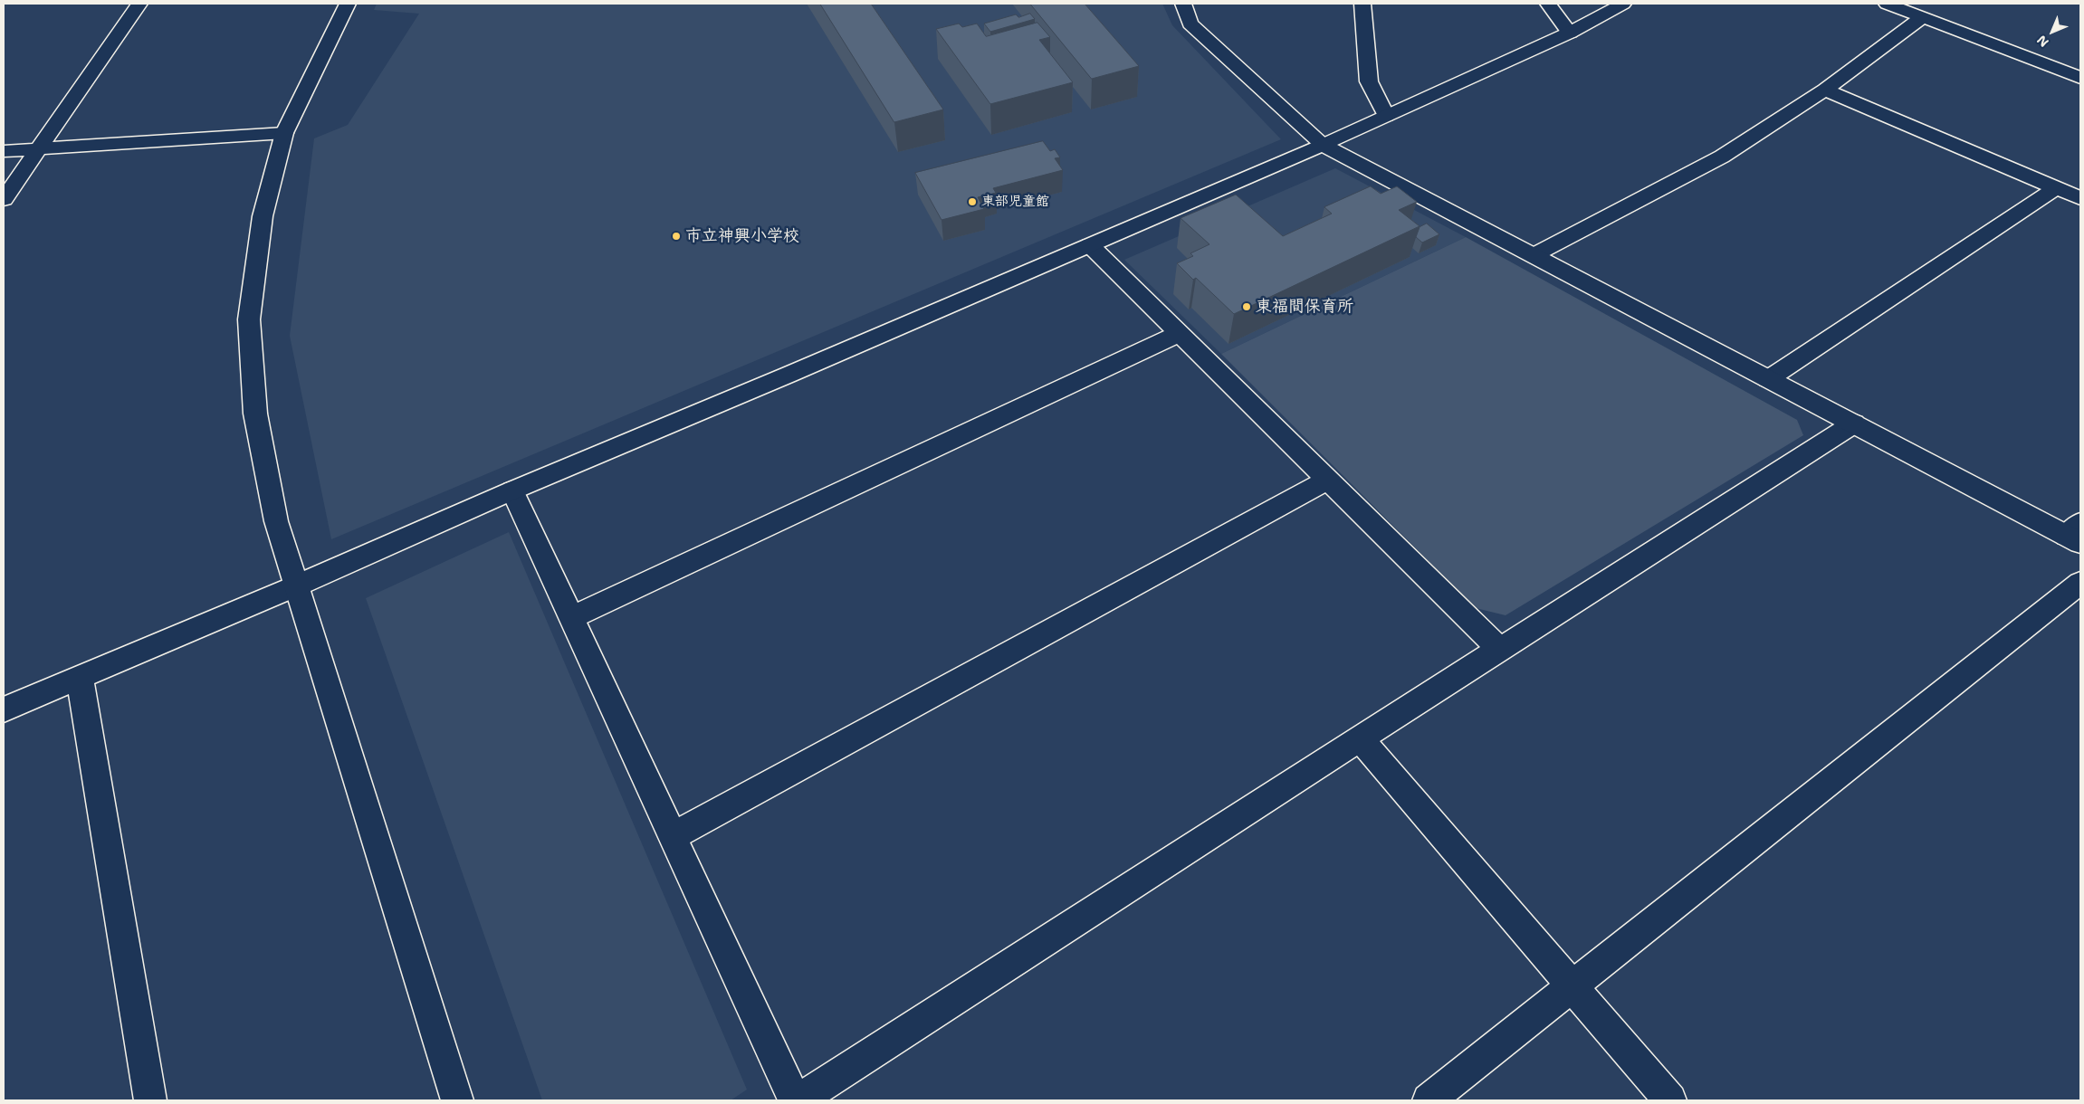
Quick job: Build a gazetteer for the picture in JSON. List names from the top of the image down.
{
  "places": ["東部児童館", "市立神興小学校", "東福間保育所"],
  "north": "bottom left"
}
